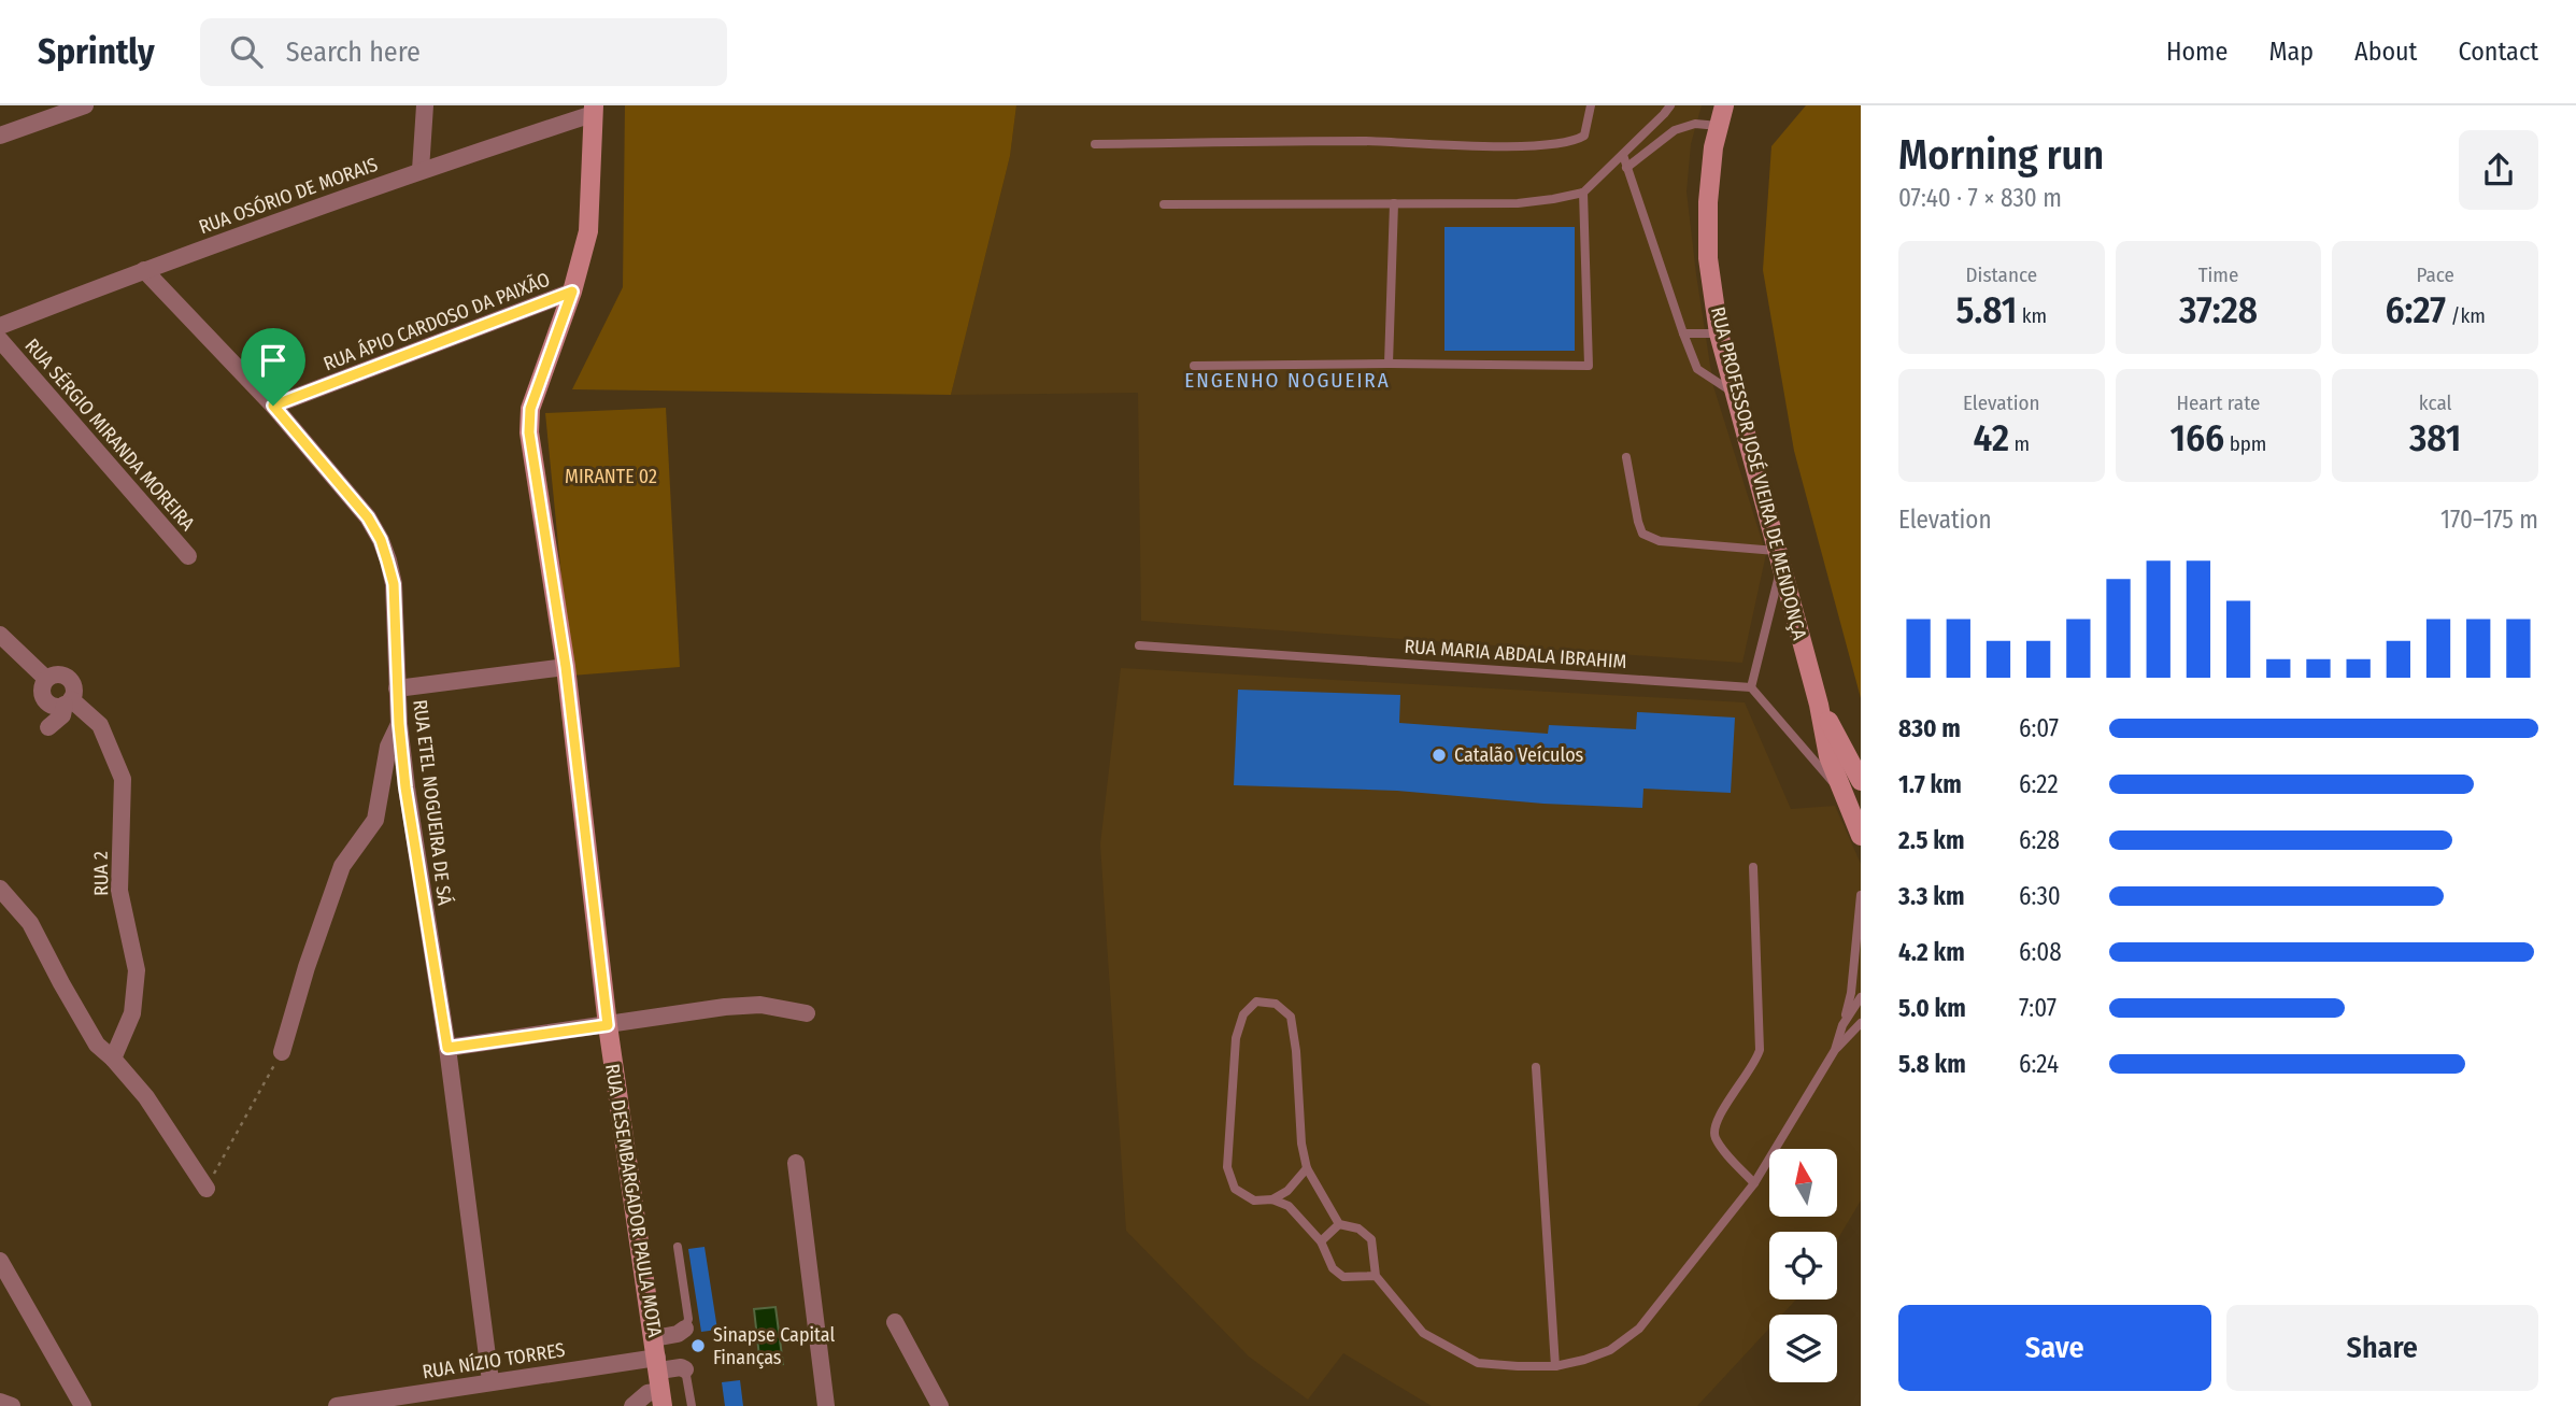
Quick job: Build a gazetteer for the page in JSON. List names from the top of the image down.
{
  "streets": {
    "street": [
      "RUA OSÓRIO DE MORAIS",
      "RUA ÁPIO CARDOSO DA PAIXÃO",
      "RUA SÉRGIO MIRANDA MOREIRA",
      "RUA PROFESSOR JOSÉ VIEIRA DE MENDONÇA",
      "RUA ETEL NOGUEIRA DE SÁ",
      "RUA 2",
      "RUA DESEMBARGADOR PAULA MOTA",
      "RUA NÍZIO TORRES"
    ],
    "lane": ["RUA MARIA ABDALA IBRAHIM"]
  },
  "crossings": [
    ["RUA OSÓRIO DE MORAIS", "RUA ETEL NOGUEIRA DE SÁ"],
    ["RUA OSÓRIO DE MORAIS", "RUA DESEMBARGADOR PAULA MOTA"],
    ["RUA ÁPIO CARDOSO DA PAIXÃO", "RUA ETEL NOGUEIRA DE SÁ"],
    ["RUA ÁPIO CARDOSO DA PAIXÃO", "RUA DESEMBARGADOR PAULA MOTA"],
    ["RUA ETEL NOGUEIRA DE SÁ", "RUA NÍZIO TORRES"],
    ["RUA DESEMBARGADOR PAULA MOTA", "RUA NÍZIO TORRES"]
  ],
  "districts": ["ENGENHO NOGUEIRA"],
  "parks": ["MIRANTE 02"],
  "places": ["Catalão Veículos", "Sinapse Capital Finanças"],
  "north": "top",
  "page": {
    "header": "Sprintly",
    "search": "Search here",
    "nav": [
      "Home",
      "Map",
      "About",
      "Contact"
    ],
    "heading": ["Morning run", "07:40 · 7 × 830 m"],
    "stats": [
      ["Distance", "5.81 km"],
      ["Time", "37:28"],
      ["Pace", "6:27 /km"],
      ["Elevation", "42 m"],
      ["Heart rate", "166 bpm"],
      ["kcal", "381"]
    ],
    "chart": ["Elevation", "170–175 m"],
    "list": [
      {
        "name": "830 m",
        "note": "6:07"
      },
      {
        "name": "1.7 km",
        "note": "6:22"
      },
      {
        "name": "2.5 km",
        "note": "6:28"
      },
      {
        "name": "3.3 km",
        "note": "6:30"
      },
      {
        "name": "4.2 km",
        "note": "6:08"
      },
      {
        "name": "5.0 km",
        "note": "7:07"
      },
      {
        "name": "5.8 km",
        "note": "6:24"
      }
    ],
    "buttons": ["Save", "Share"]
  }
}
